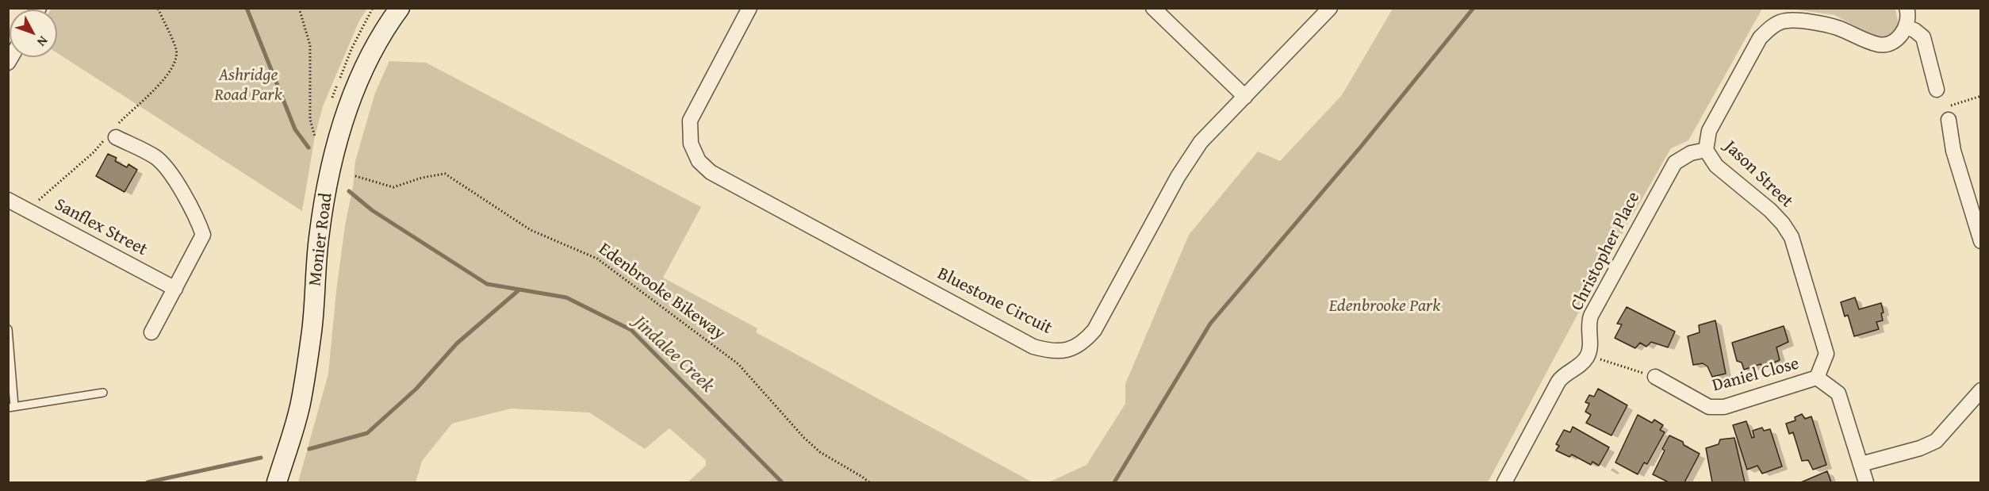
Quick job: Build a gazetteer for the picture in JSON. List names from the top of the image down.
{
  "streets": {
    "main road": ["Monier Road"],
    "street": [
      "Jason Street",
      "Sanflex Street",
      "Christopher Place",
      "Bluestone Circuit",
      "Daniel Close"
    ],
    "path": ["Edenbrooke Bikeway"]
  },
  "crossings": [
    ["Jason Street", "Christopher Place"],
    ["Jason Street", "Daniel Close"]
  ],
  "water": ["Jindalee Creek"],
  "parks": ["Ashridge Road Park", "Edenbrooke Park"],
  "north": "bottom right"
}
